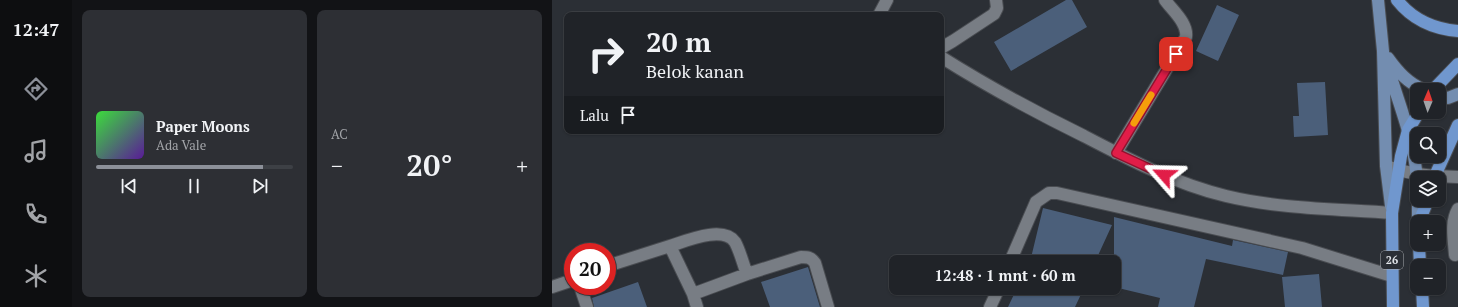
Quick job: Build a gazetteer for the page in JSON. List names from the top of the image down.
{
  "streets": {
    "highway": ["26"]
  },
  "north": "top",
  "page": {
    "tabs": "12:47",
    "tile": "AC",
    "turn": ["20 m", "Belok kanan"],
    "map_buttons": ["+", "−"],
    "then": "Lalu",
    "song": ["Paper Moons", "Ada Vale"],
    "heat": ["−", "20°", "+"],
    "limit": "20",
    "trip": "12:48 · 1 mnt · 60 m"
  }
}
